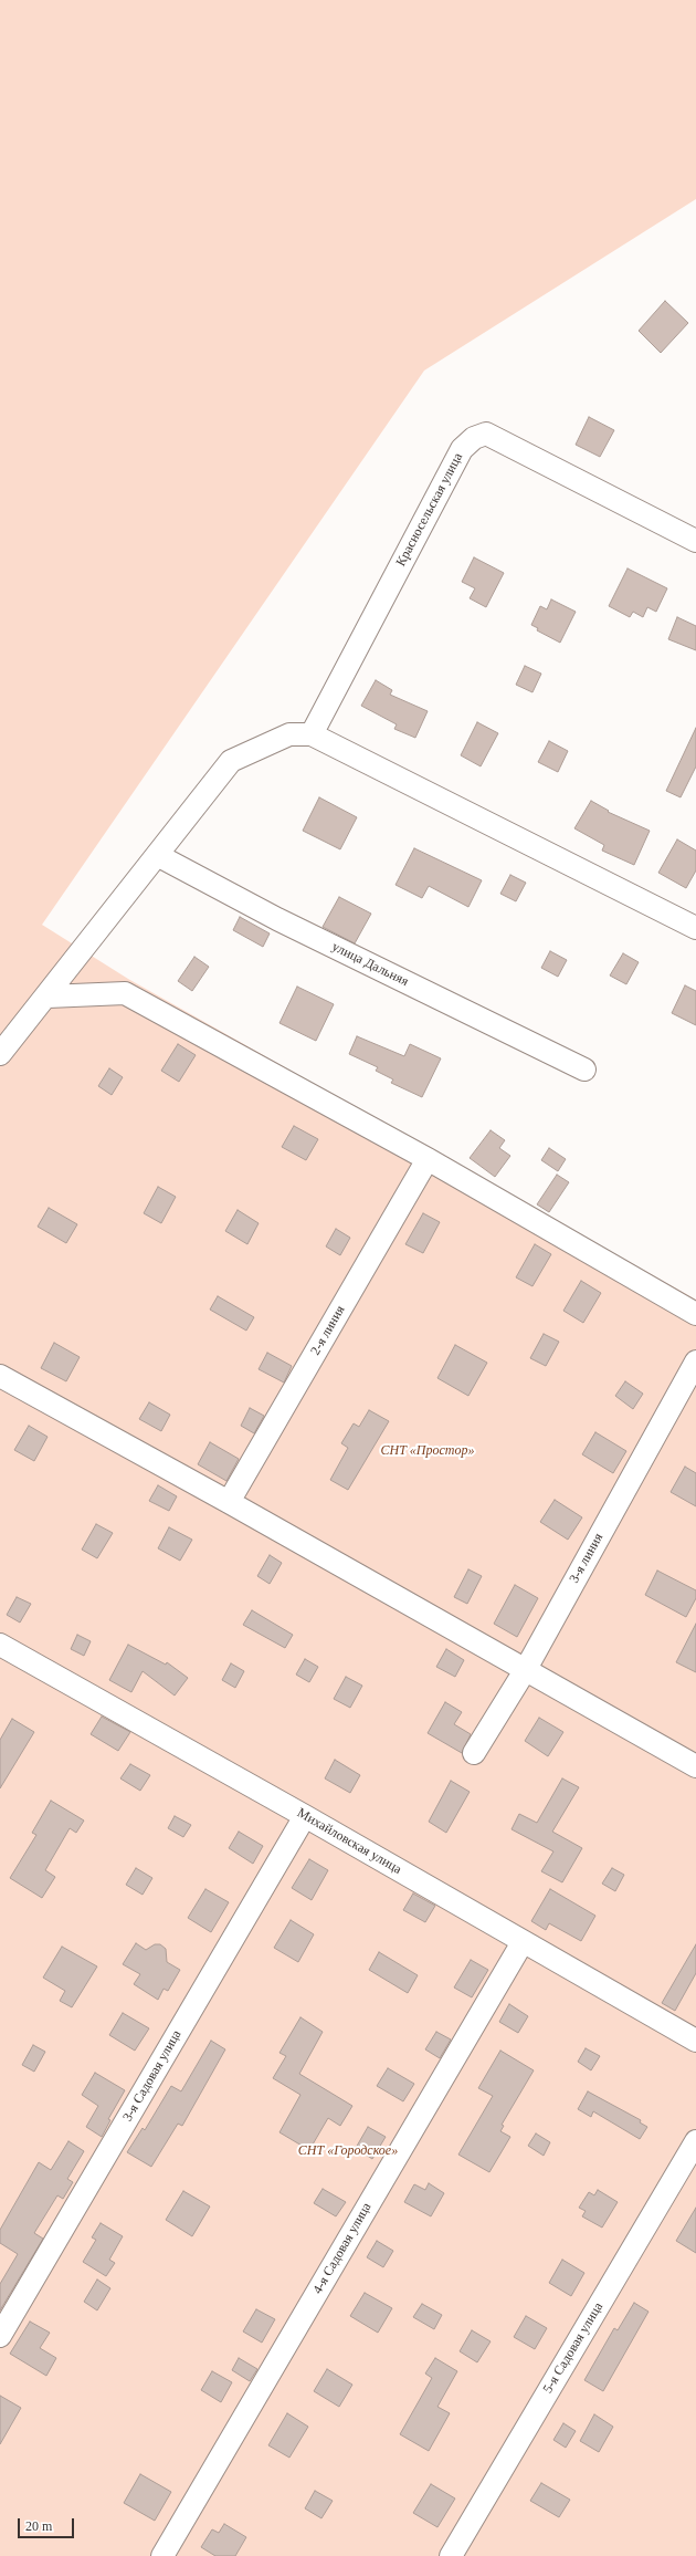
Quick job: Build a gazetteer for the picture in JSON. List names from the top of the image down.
{
  "streets": {
    "street": [
      "Красносельская улица",
      "улица Дальняя",
      "2-я линия",
      "3-я линия",
      "Михайловская улица",
      "3-я Садовая улица",
      "4-я Садовая улица",
      "5-я Садовая улица"
    ]
  },
  "crossings": [
    ["Михайловская улица", "3-я Садовая улица"],
    ["Михайловская улица", "4-я Садовая улица"]
  ],
  "parks": ["СНТ «Простор»", "СНТ «Городское»"],
  "scale_bar": "20 m"
}
